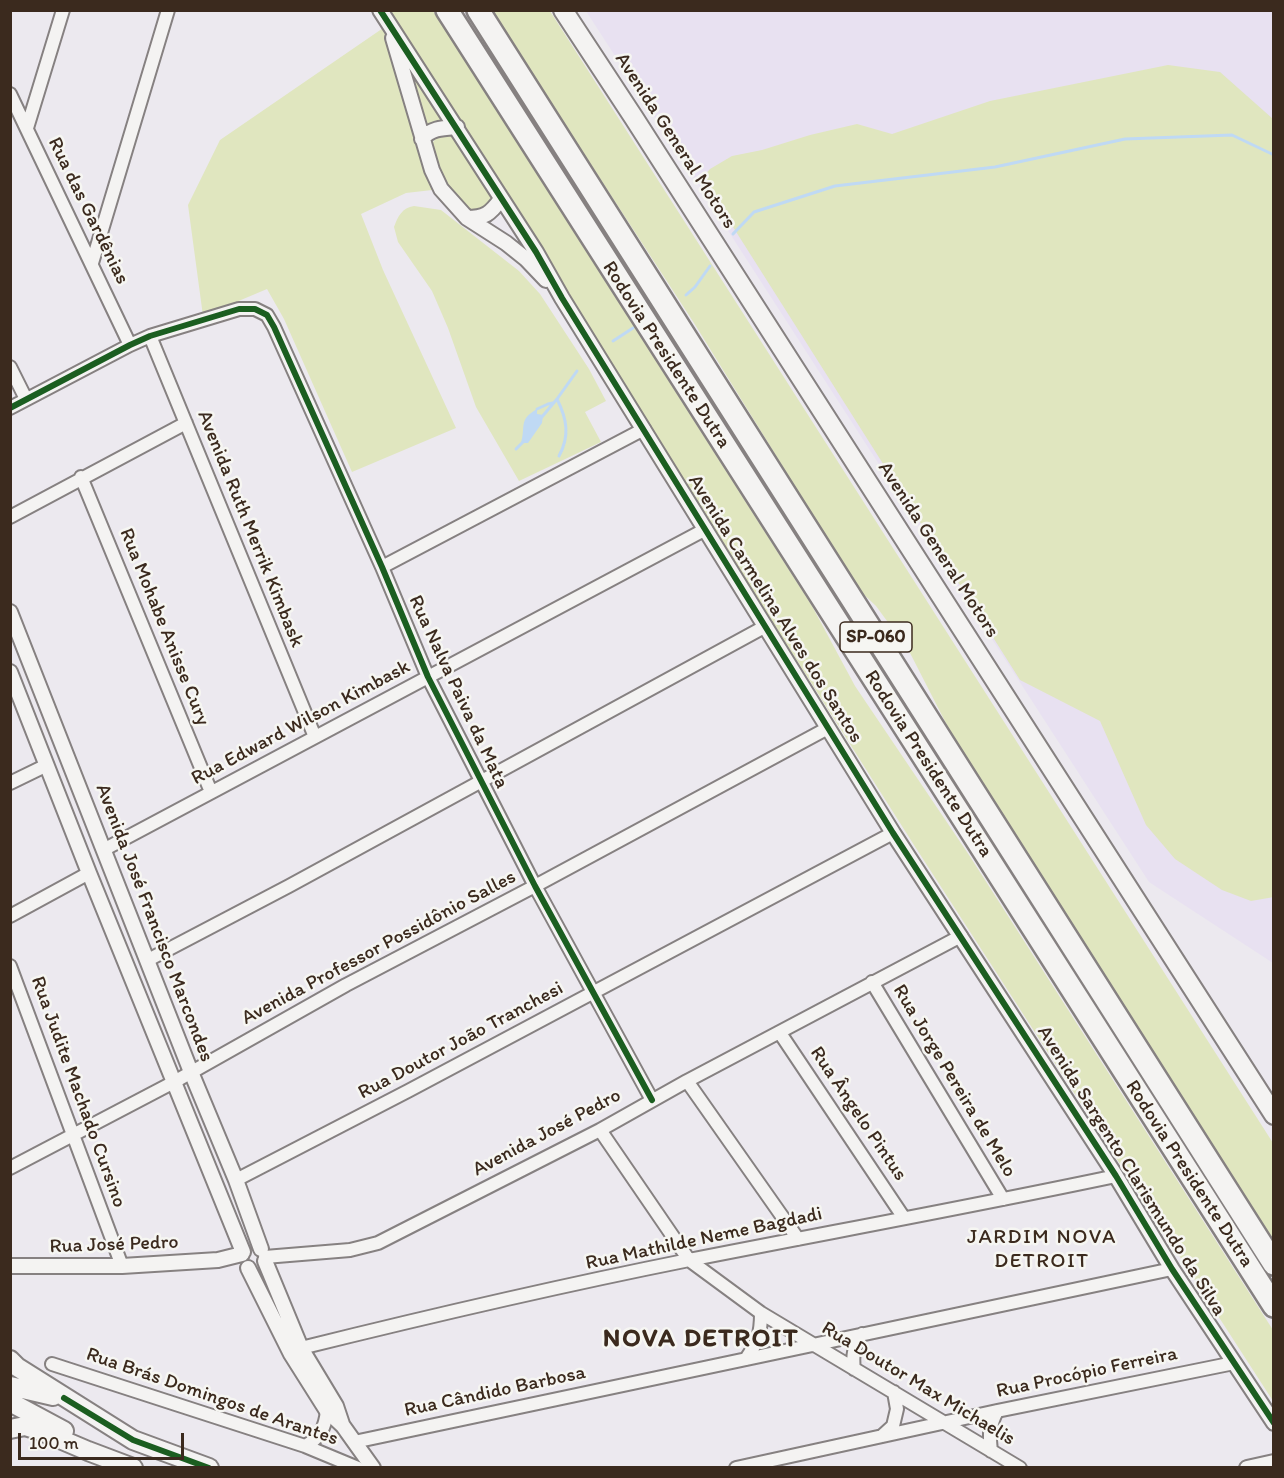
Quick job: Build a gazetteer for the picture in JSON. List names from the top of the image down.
{
  "streets": {
    "highway": ["Rodovia Presidente Dutra", "SP-060"],
    "main road": ["Avenida General Motors"],
    "street": [
      "Rua das Gardênias",
      "Avenida Ruth Merrik Kimbask",
      "Avenida Carmelina Alves dos Santos",
      "Rua Mohabe Anisse Cury",
      "Rua Nalva Paiva da Mata",
      "Rua Edward Wilson Kimbask",
      "Avenida José Francisco Marcondes",
      "Avenida Professor Possidônio Salles",
      "Rua Doutor João Tranchesi",
      "Rua Jorge Pereira de Melo",
      "Rua Judite Machado Cursino",
      "Rua Ângelo Pintus",
      "Avenida José Pedro",
      "Avenida Sargento Clarismundo da Silva",
      "Rua Mathilde Neme Bagdadi",
      "Rua José Pedro",
      "Rua Procópio Ferreira",
      "Rua Doutor Max Michaelis",
      "Rua Cândido Barbosa",
      "Rua Brás Domingos de Arantes"
    ]
  },
  "crossings": [
    ["Avenida Ruth Merrik Kimbask", "Rua Nalva Paiva da Mata"],
    ["Avenida Ruth Merrik Kimbask", "Rua Edward Wilson Kimbask"],
    ["Avenida Carmelina Alves dos Santos", "Rua Edward Wilson Kimbask"],
    ["Avenida Carmelina Alves dos Santos", "Avenida Professor Possidônio Salles"],
    ["Avenida Carmelina Alves dos Santos", "Rua Doutor João Tranchesi"],
    ["Avenida Carmelina Alves dos Santos", "Avenida José Pedro"],
    ["Avenida Carmelina Alves dos Santos", "Avenida Sargento Clarismundo da Silva"],
    ["Rua Mohabe Anisse Cury", "Rua Edward Wilson Kimbask"],
    ["Rua Nalva Paiva da Mata", "Rua Edward Wilson Kimbask"],
    ["Rua Nalva Paiva da Mata", "Avenida Professor Possidônio Salles"],
    ["Rua Nalva Paiva da Mata", "Rua Doutor João Tranchesi"],
    ["Rua Nalva Paiva da Mata", "Avenida José Pedro"],
    ["Rua Edward Wilson Kimbask", "Avenida José Francisco Marcondes"],
    ["Avenida José Francisco Marcondes", "Avenida Professor Possidônio Salles"],
    ["Avenida José Francisco Marcondes", "Rua Doutor João Tranchesi"],
    ["Avenida José Francisco Marcondes", "Avenida José Pedro"],
    ["Avenida José Francisco Marcondes", "Rua Mathilde Neme Bagdadi"],
    ["Avenida José Francisco Marcondes", "Rua José Pedro"],
    ["Avenida José Francisco Marcondes", "Rua Cândido Barbosa"],
    ["Avenida Professor Possidônio Salles", "Rua Judite Machado Cursino"],
    ["Rua Jorge Pereira de Melo", "Avenida José Pedro"],
    ["Rua Jorge Pereira de Melo", "Rua Mathilde Neme Bagdadi"],
    ["Rua Judite Machado Cursino", "Rua José Pedro"],
    ["Rua Ângelo Pintus", "Avenida José Pedro"],
    ["Rua Ângelo Pintus", "Rua Mathilde Neme Bagdadi"],
    ["Avenida José Pedro", "Avenida Sargento Clarismundo da Silva"],
    ["Avenida José Pedro", "Rua Doutor Max Michaelis"],
    ["Avenida Sargento Clarismundo da Silva", "Rua Mathilde Neme Bagdadi"],
    ["Avenida Sargento Clarismundo da Silva", "Rua Procópio Ferreira"],
    ["Avenida Sargento Clarismundo da Silva", "Rua Cândido Barbosa"],
    ["Rua Mathilde Neme Bagdadi", "Rua Doutor Max Michaelis"],
    ["Rua Procópio Ferreira", "Rua Doutor Max Michaelis"],
    ["Rua Doutor Max Michaelis", "Rua Cândido Barbosa"]
  ],
  "districts": ["JARDIM NOVA DETROIT", "NOVA DETROIT"],
  "scale_bar": "100 m"
}
